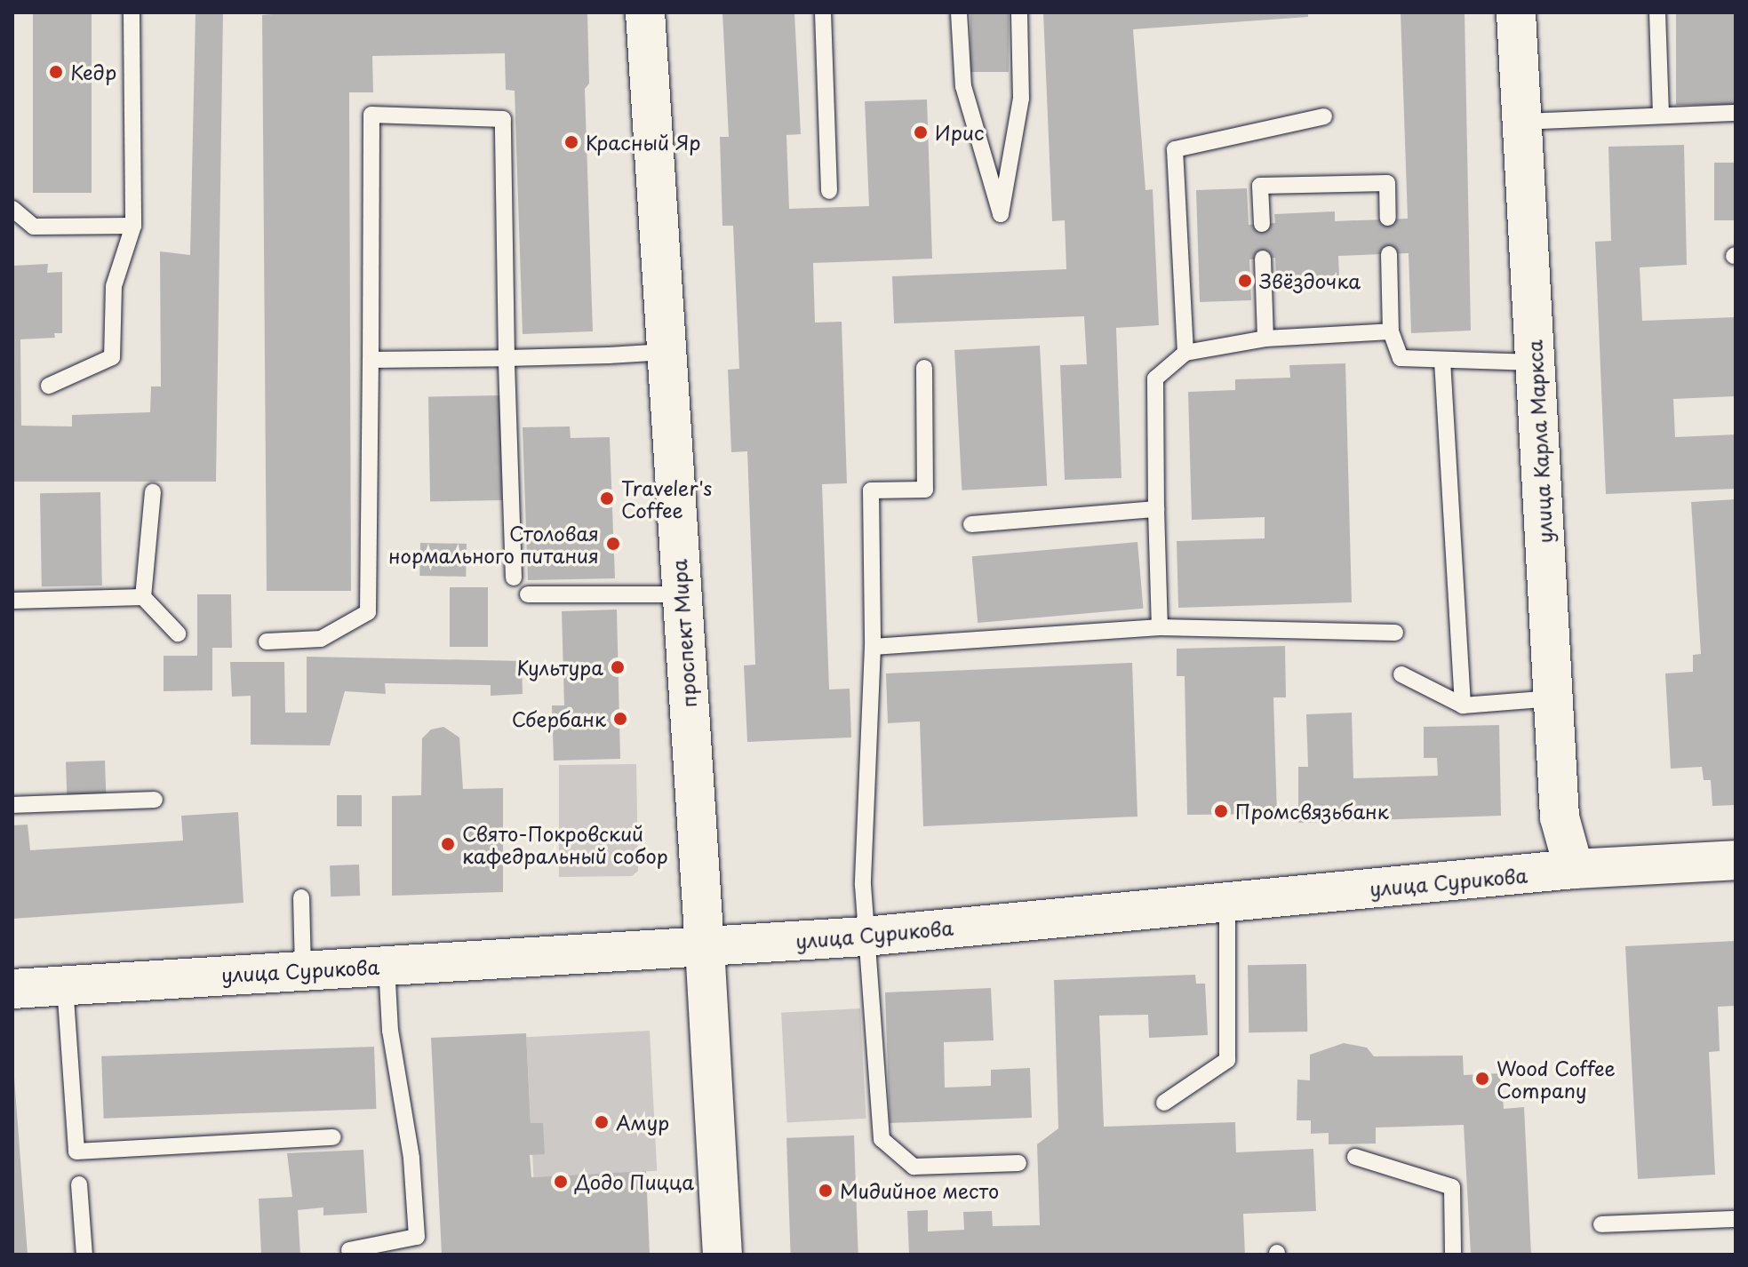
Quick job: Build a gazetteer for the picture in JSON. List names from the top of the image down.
{
  "streets": {
    "main road": ["улица Карла Маркса", "проспект Мира", "улица Сурикова"]
  },
  "crossings": [
    ["улица Карла Маркса", "улица Сурикова"],
    ["проспект Мира", "улица Сурикова"]
  ],
  "places": [
    "Кедр",
    "Ирис",
    "Красный Яр",
    "Звёздочка",
    "Traveler's Coffee",
    "Столовая нормального питания",
    "Культура",
    "Сбербанк",
    "Промсвязьбанк",
    "Свято-Покровский кафедральный собор",
    "Wood Coffee Company",
    "Амур",
    "Додо Пицца",
    "Мидийное место"
  ]
}
